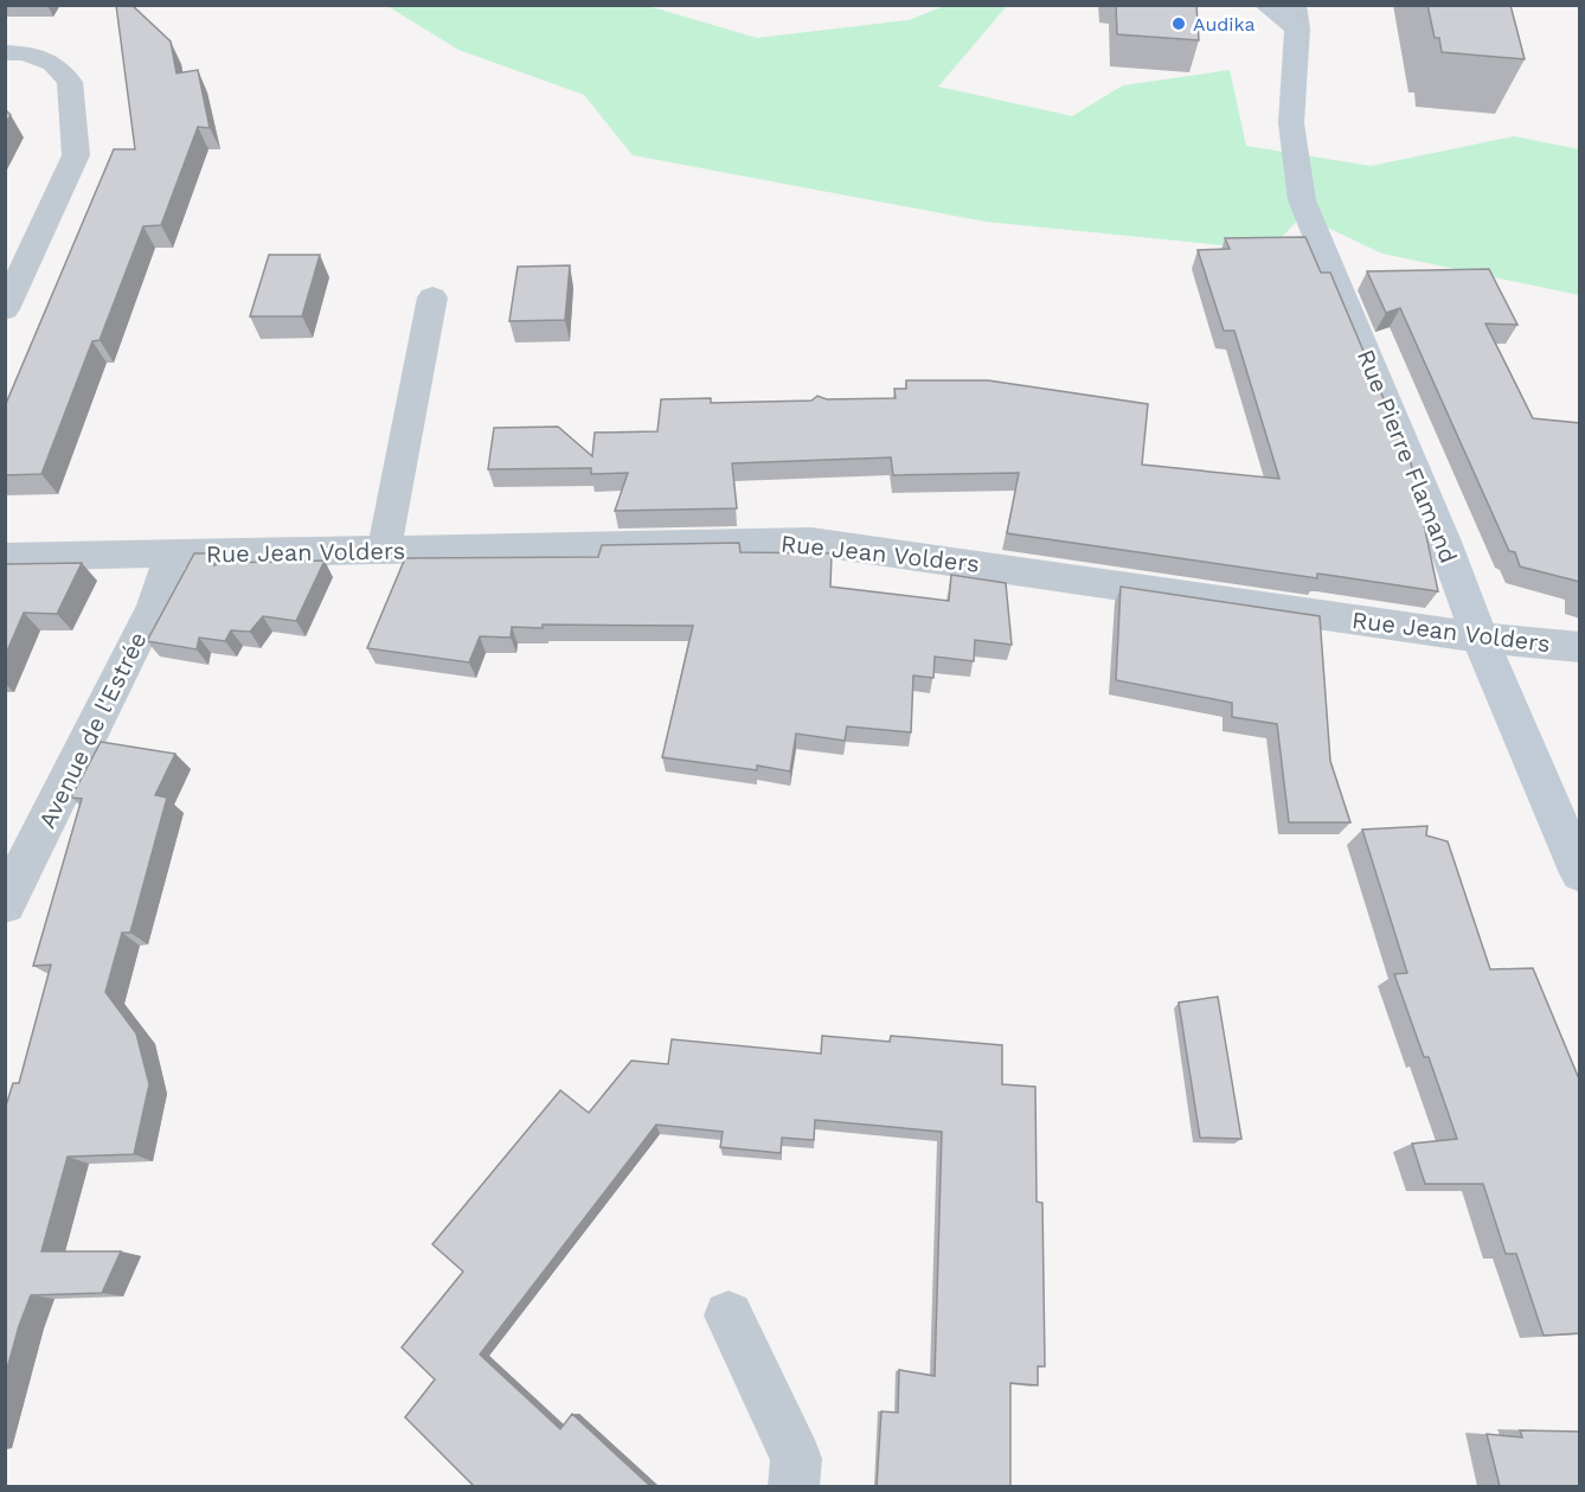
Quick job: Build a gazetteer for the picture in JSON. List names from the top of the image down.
{
  "streets": {
    "main road": ["Rue Pierre Flamand"],
    "street": ["Rue Jean Volders", "Avenue de l'Estrée"]
  },
  "crossings": [
    ["Rue Pierre Flamand", "Rue Jean Volders"],
    ["Rue Jean Volders", "Avenue de l'Estrée"]
  ],
  "places": ["Audika"]
}
